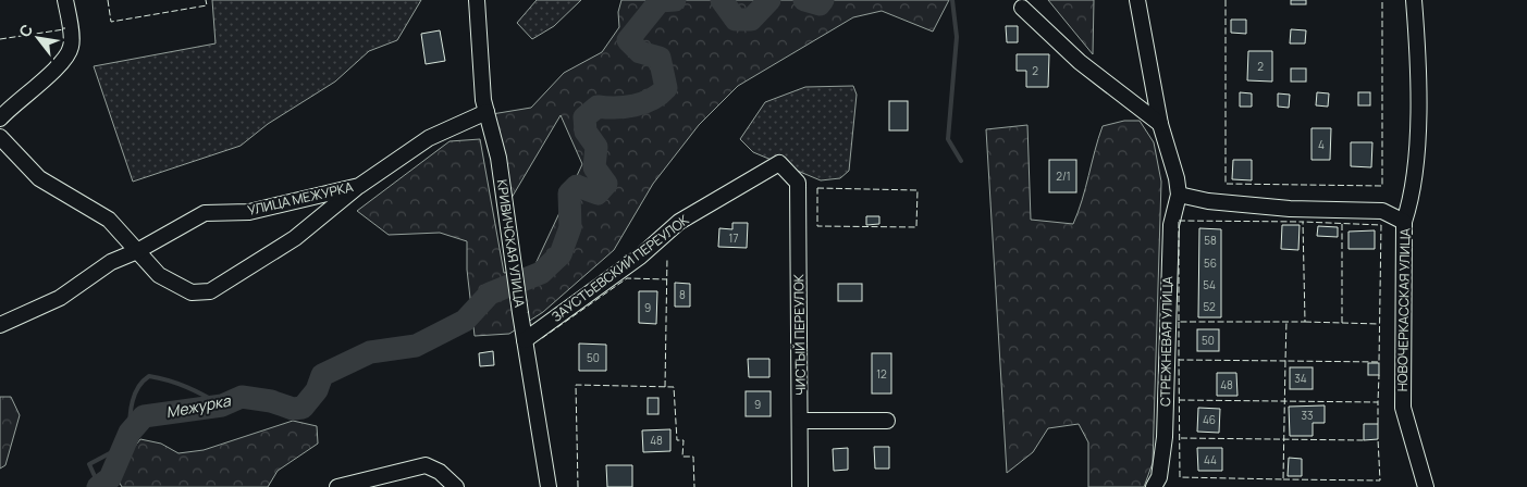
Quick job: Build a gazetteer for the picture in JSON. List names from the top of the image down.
{
  "streets": {
    "street": [
      "УЛИЦА МЕЖУРКА",
      "КРИВИЧСКАЯ УЛИЦА",
      "ЗАУСТЬЕВСКИЙ ПЕРЕУЛОК",
      "НОВОЧЕРКАССКАЯ УЛИЦА",
      "ЧИСТЫЙ ПЕРЕУЛОК",
      "СТРЕЖНЕВАЯ УЛИЦА"
    ]
  },
  "crossings": [
    ["УЛИЦА МЕЖУРКА", "КРИВИЧСКАЯ УЛИЦА"],
    ["КРИВИЧСКАЯ УЛИЦА", "ЗАУСТЬЕВСКИЙ ПЕРЕУЛОК"],
    ["ЗАУСТЬЕВСКИЙ ПЕРЕУЛОК", "ЧИСТЫЙ ПЕРЕУЛОК"]
  ],
  "water": ["Межурка"],
  "house_numbers": [
    "2",
    "2",
    "4",
    "2/1",
    "17",
    "58",
    "56",
    "54",
    "8",
    "52",
    "9",
    "50",
    "50",
    "12",
    "34",
    "48",
    "9",
    "33",
    "46",
    "48",
    "44"
  ],
  "north": "top left"
}
